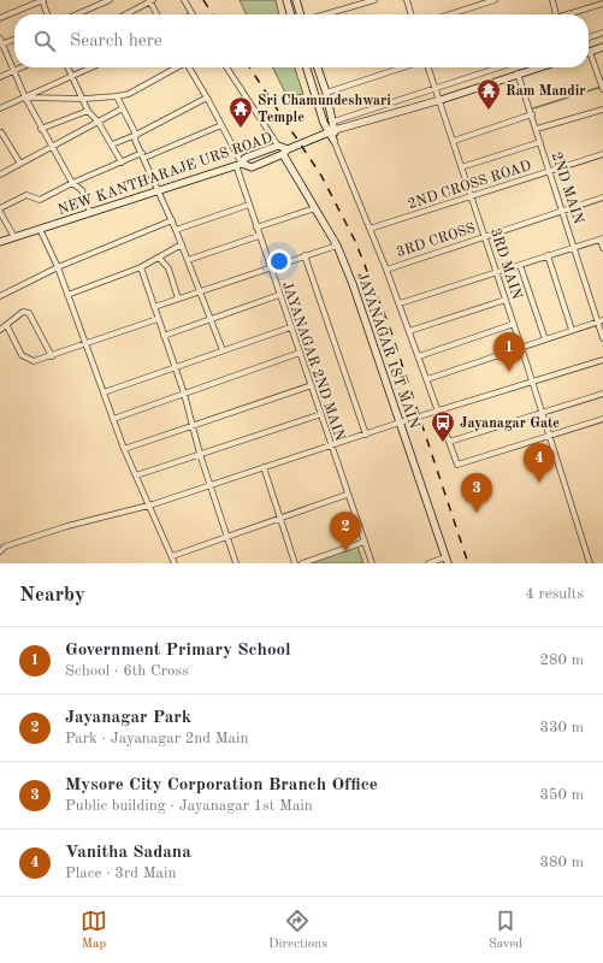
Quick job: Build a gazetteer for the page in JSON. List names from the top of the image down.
{
  "streets": {
    "main road": ["NEW KANTHARAJE URS ROAD", "JAYANAGAR 1ST MAIN"],
    "street": [
      "2ND CROSS ROAD",
      "2ND MAIN",
      "3RD CROSS",
      "3RD MAIN",
      "JAYANAGAR 2ND MAIN"
    ]
  },
  "crossings": [
    ["NEW KANTHARAJE URS ROAD", "2ND MAIN"],
    ["NEW KANTHARAJE URS ROAD", "3RD MAIN"],
    ["NEW KANTHARAJE URS ROAD", "JAYANAGAR 1ST MAIN"],
    ["NEW KANTHARAJE URS ROAD", "JAYANAGAR 2ND MAIN"],
    ["2ND CROSS ROAD", "2ND MAIN"],
    ["2ND CROSS ROAD", "3RD MAIN"],
    ["2ND MAIN", "3RD CROSS"],
    ["3RD CROSS", "3RD MAIN"]
  ],
  "places": {
    "temple": ["Ram Mandir", "Sri Chamundeshwari Temple"],
    "bus stop": ["Jayanagar Gate"]
  },
  "page": {
    "search": "Search here",
    "pins": [
      "1",
      "4",
      "3",
      "2"
    ],
    "heading": ["Nearby", "4 results"],
    "list": [
      {
        "mark": "1",
        "name": "Government Primary School",
        "note": "School · 6th Cross",
        "value": "280 m"
      },
      {
        "mark": "2",
        "name": "Jayanagar Park",
        "note": "Park · Jayanagar 2nd Main",
        "value": "330 m"
      },
      {
        "mark": "3",
        "name": "Mysore City Corporation Branch Office",
        "note": "Public building · Jayanagar 1st Main",
        "value": "350 m"
      },
      {
        "mark": "4",
        "name": "Vanitha Sadana",
        "note": "Place · 3rd Main",
        "value": "380 m"
      }
    ],
    "nav": ["Map", "Directions", "Saved"]
  }
}
